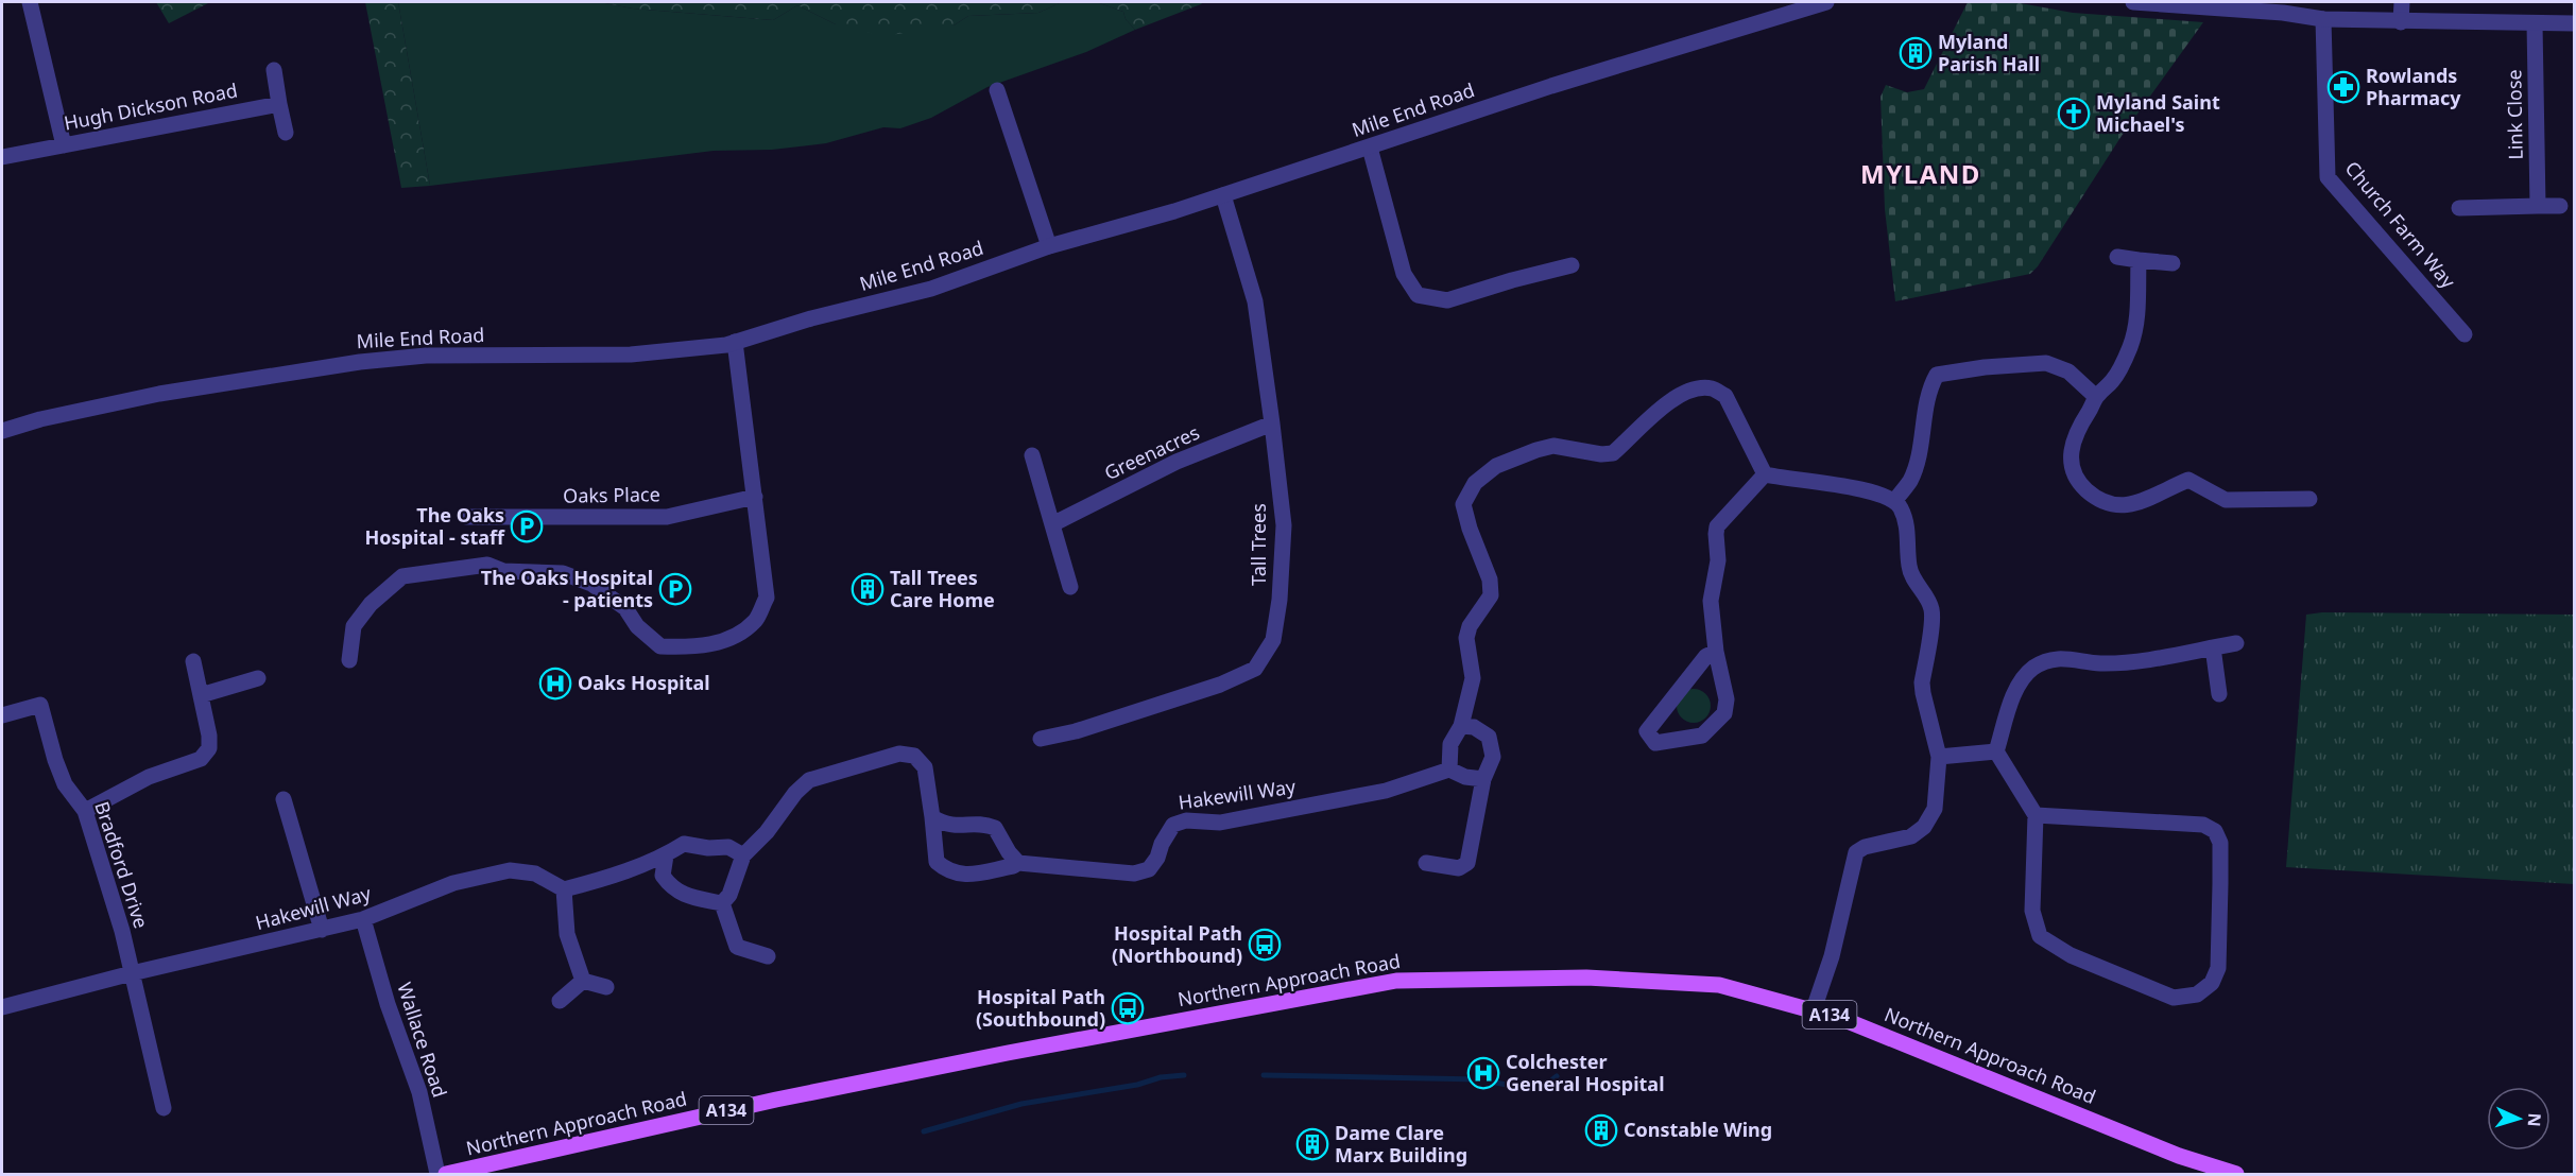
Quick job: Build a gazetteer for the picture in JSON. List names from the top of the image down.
{
  "streets": {
    "main road": ["Northern Approach Road", "A134"],
    "street": [
      "Hugh Dickson Road",
      "Mile End Road",
      "Link Close",
      "Church Farm Way",
      "Greenacres",
      "Oaks Place",
      "Tall Trees",
      "Hakewill Way",
      "Bradford Drive",
      "Wallace Road"
    ]
  },
  "crossings": [
    ["Mile End Road", "Tall Trees"],
    ["Greenacres", "Tall Trees"],
    ["Hakewill Way", "Bradford Drive"],
    ["Hakewill Way", "Wallace Road"]
  ],
  "districts": ["MYLAND"],
  "places": {
    "building": [
      "Myland Parish Hall",
      "Tall Trees Care Home",
      "Constable Wing",
      "Dame Clare Marx Building"
    ],
    "pharmacy": ["Rowlands Pharmacy"],
    "church": ["Myland Saint Michael's"],
    "parking": ["The Oaks Hospital - staff", "The Oaks Hospital - patients"],
    "hospital": ["Oaks Hospital", "Colchester General Hospital"],
    "bus stop": ["Hospital Path (Northbound)", "Hospital Path (Southbound)"]
  },
  "north": "right"
}
